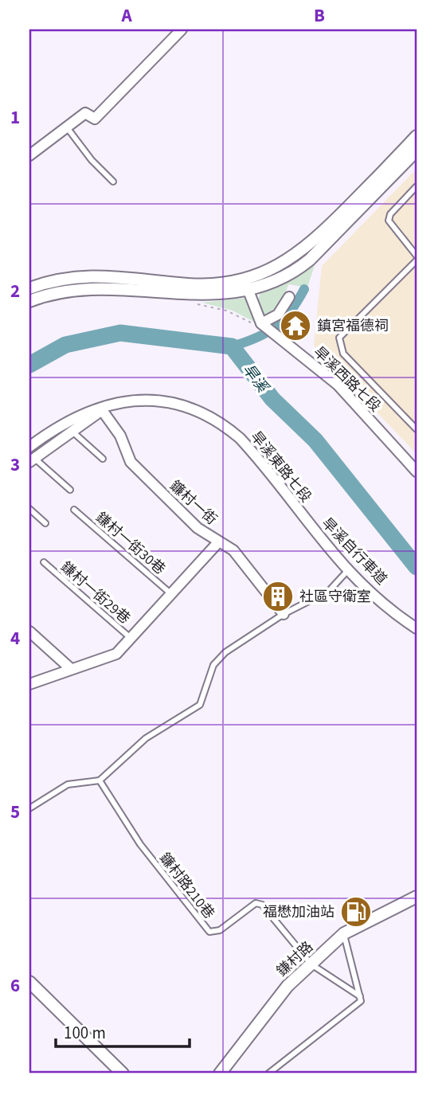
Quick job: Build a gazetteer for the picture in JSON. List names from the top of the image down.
{
  "streets": {
    "street": [
      "旱溪西路七段",
      "旱溪東路七段",
      "鐮村一街",
      "鎌村路"
    ],
    "lane": ["鎌村一街30巷", "鎌村一街29巷", "鐮村路210巷"]
  },
  "crossings": [
    ["鐮村一街", "鎌村一街30巷"],
    ["鐮村一街", "鎌村一街29巷"],
    ["鐮村路210巷", "鎌村路"]
  ],
  "water": ["旱溪"],
  "places": {
    "temple": ["鎮宮福德祠"],
    "building": ["社區守衛室"],
    "fuel station": ["福懋加油站"]
  },
  "scale_bar": "100 m",
  "grid": {
    "columns": ["A", "B"],
    "rows": [
      "1",
      "2",
      "3",
      "4",
      "5",
      "6"
    ]
  }
}
